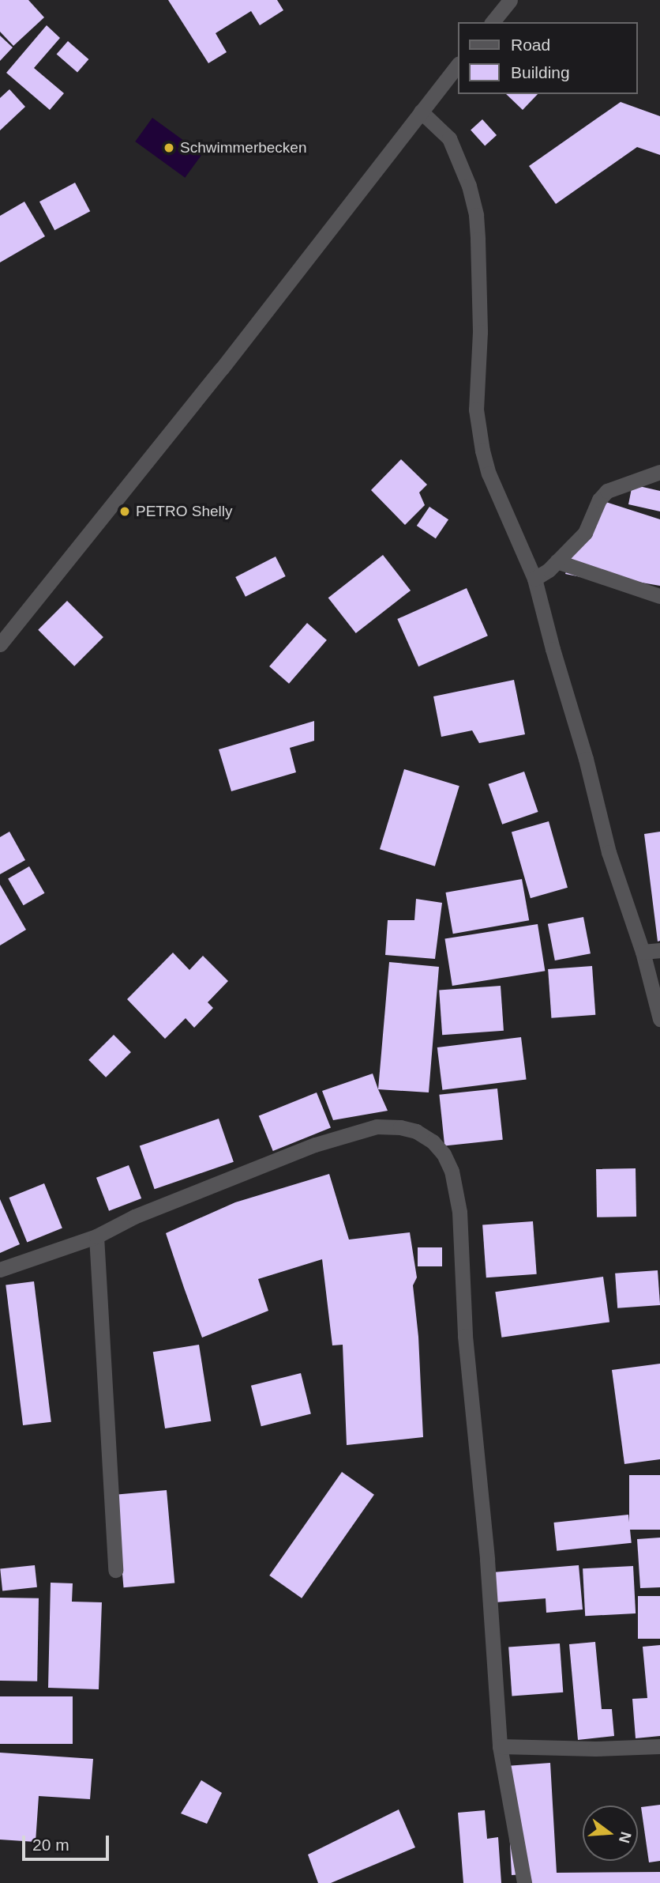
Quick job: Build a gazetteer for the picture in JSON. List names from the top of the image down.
{
  "places": ["Schwimmerbecken", "PETRO Shelly"],
  "legend": ["Road", "Building"],
  "scale_bar": "20 m",
  "north": "right"
}
